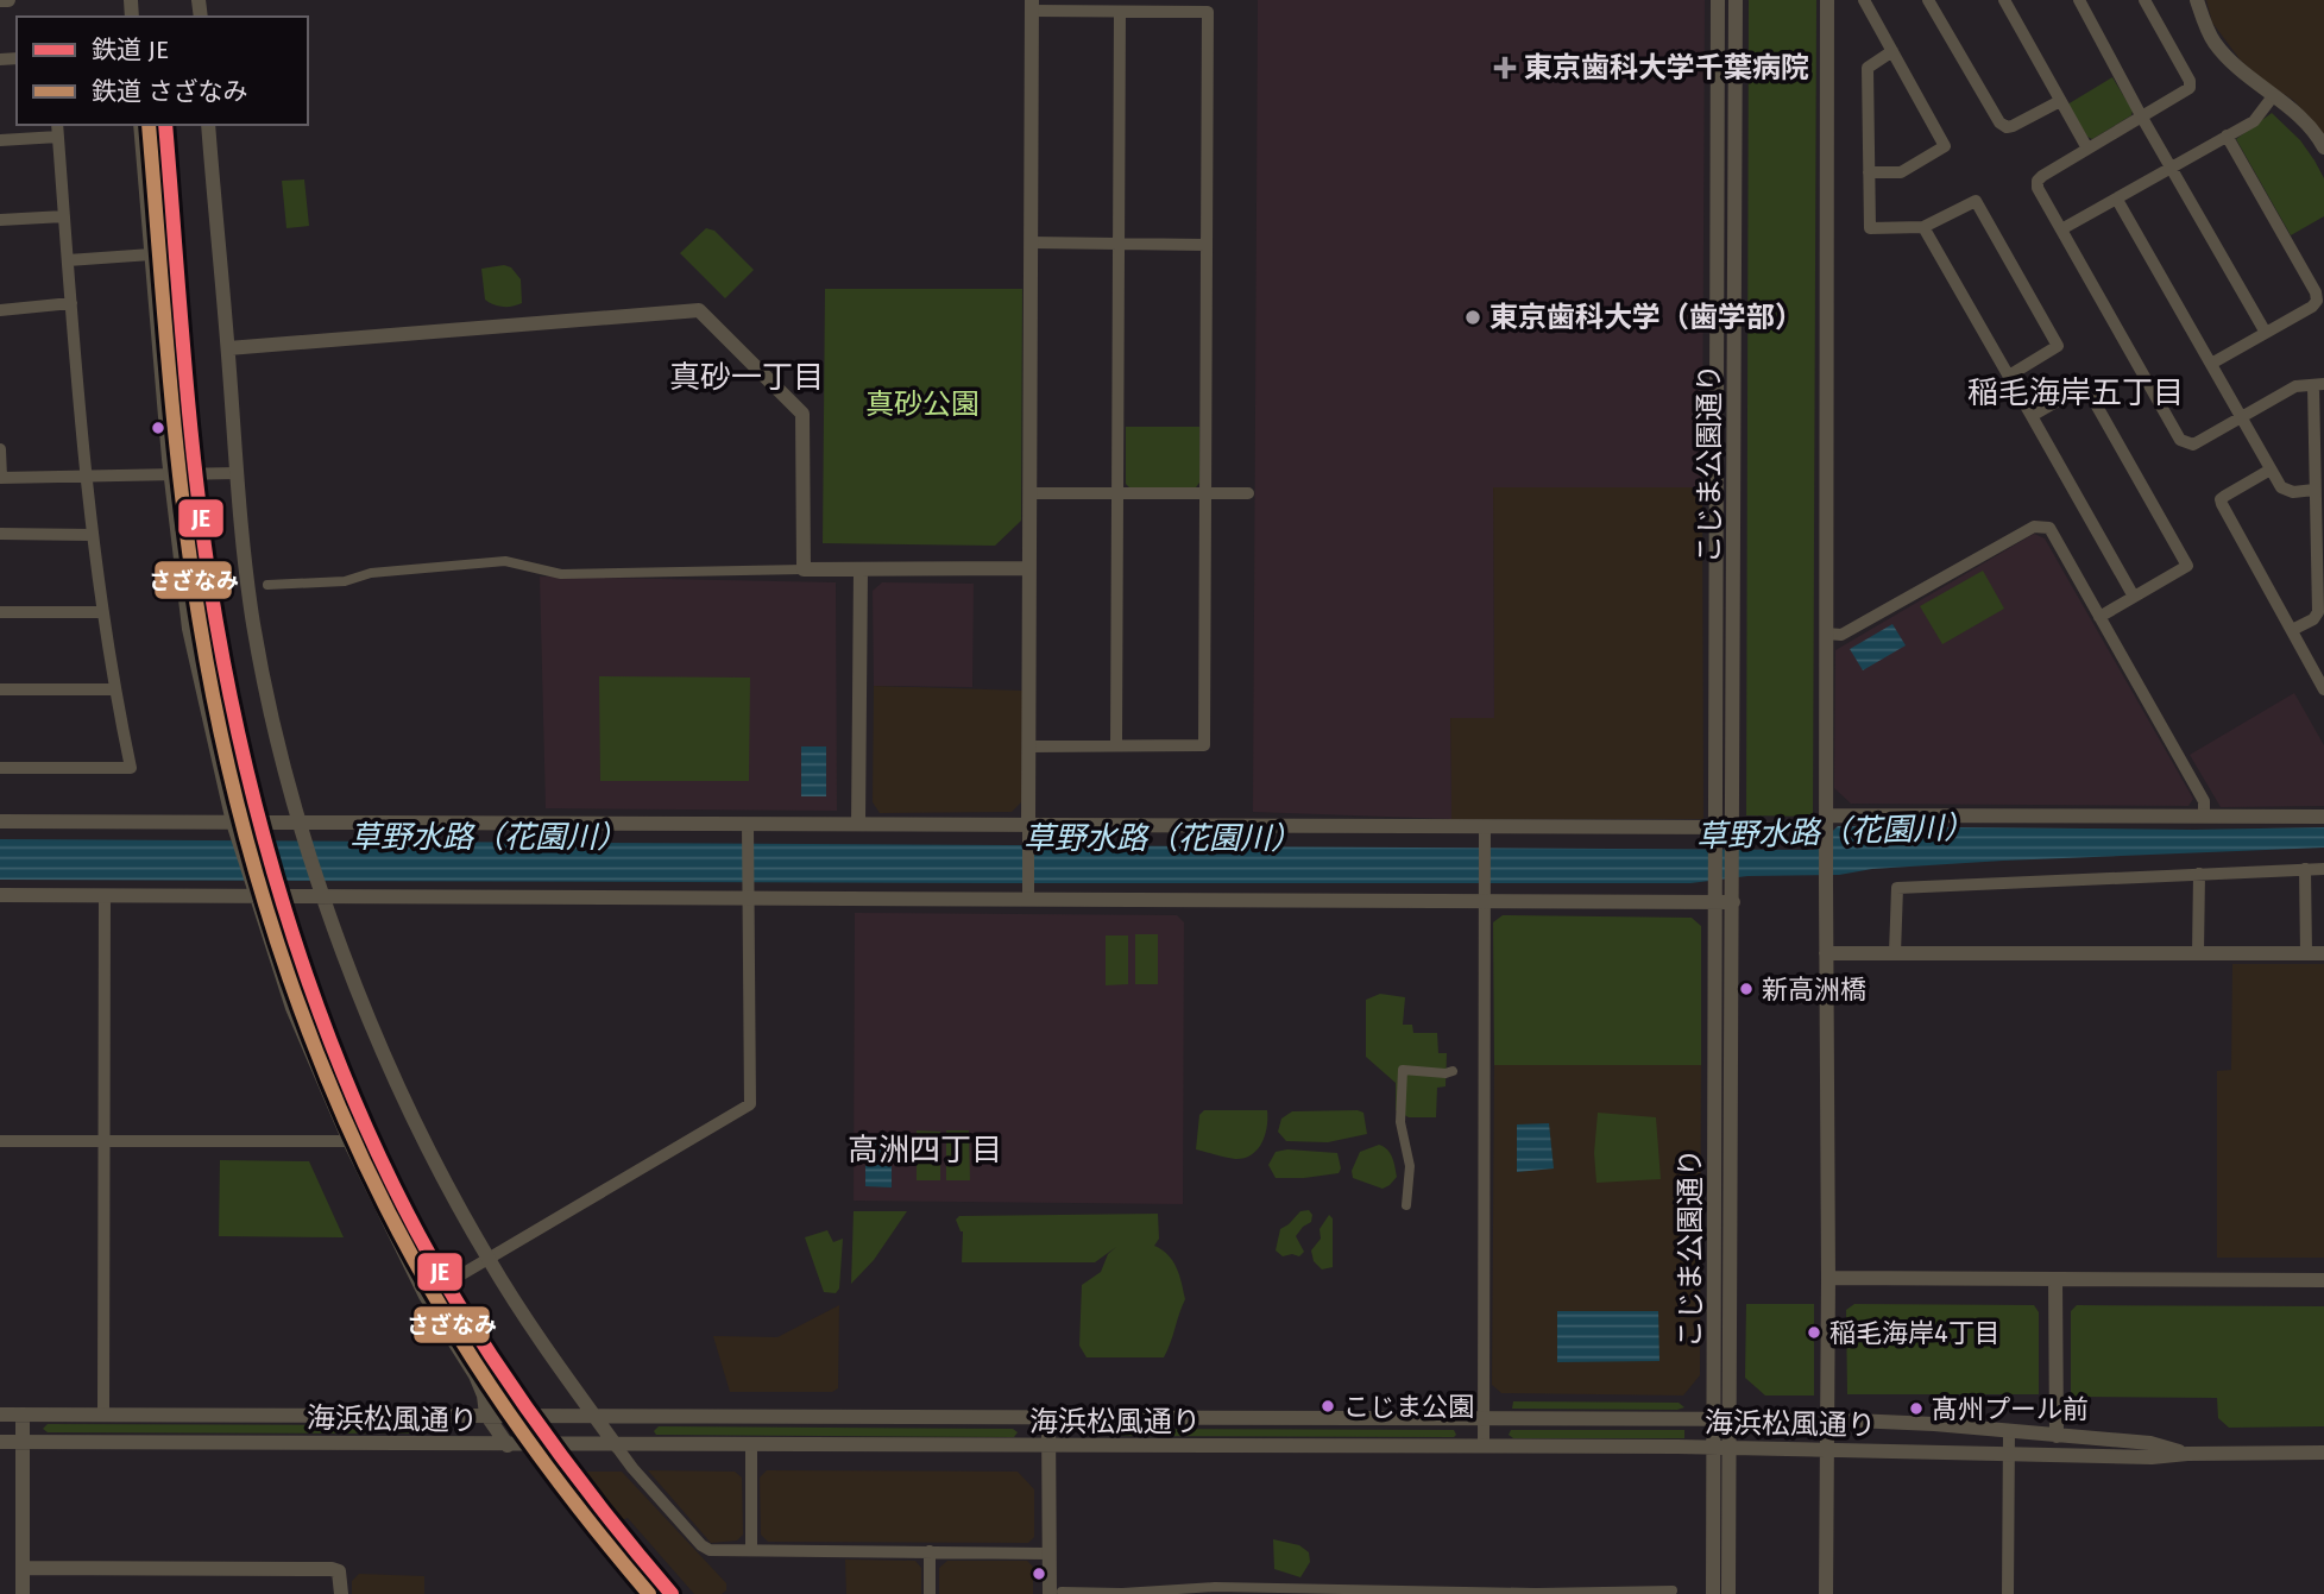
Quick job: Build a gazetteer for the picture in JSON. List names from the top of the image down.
{
  "streets": {
    "street": ["こじま公園通り", "海浜松風通り"]
  },
  "crossings": [
    ["こじま公園通り", "海浜松風通り"]
  ],
  "districts": ["真砂一丁目", "稲毛海岸五丁目", "高洲四丁目"],
  "water": ["草野水路（花園川）"],
  "parks": ["真砂公園"],
  "places": {
    "health": ["東京歯科大学千葉病院"],
    "other": [
      "東京歯科大学（歯学部）",
      "新高洲橋",
      "稲毛海岸4丁目",
      "こじま公園",
      "髙州プール前"
    ]
  },
  "lines": ["rail line JE", "rail line さざなみ"],
  "legend": ["鉄道 JE", "鉄道 さざなみ"]
}
